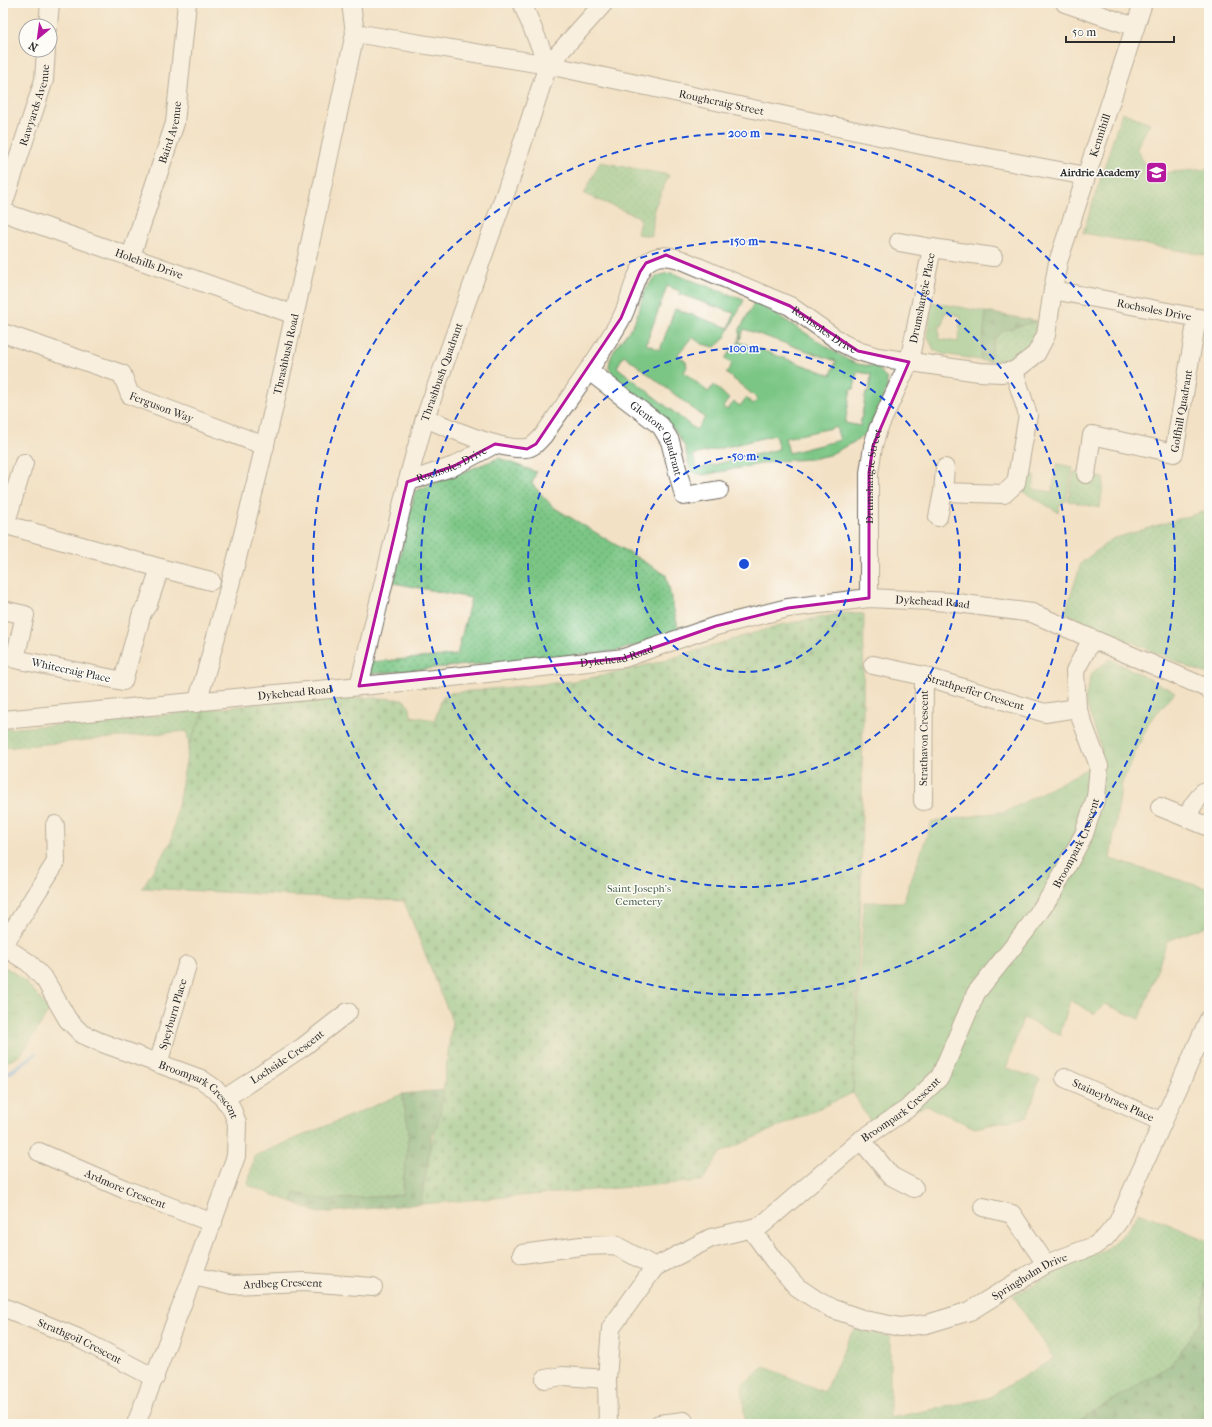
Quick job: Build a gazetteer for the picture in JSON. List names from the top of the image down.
{
  "streets": {
    "street": [
      "Roughcraig Street",
      "Rawyards Avenue",
      "Baird Avenue",
      "Kennihill",
      "Holehills Drive",
      "Drumshangie Place",
      "Rochsoles Drive",
      "Thrashbush Road",
      "Thrashbush Quadrant",
      "Ferguson Way",
      "Golfhill Quadrant",
      "Glentore Quadrant",
      "Drumshangie Street",
      "Dykehead Road",
      "Whitecraig Place",
      "Strathpeffer Crescent",
      "Strathavon Crescent",
      "Broompark Crescent",
      "Speyburn Place",
      "Lochside Crescent",
      "Staineybraes Place",
      "Ardmore Crescent",
      "Springholm Drive",
      "Ardbeg Crescent",
      "Strathgoil Crescent"
    ]
  },
  "crossings": [
    ["Roughcraig Street", "Kennihill"],
    ["Roughcraig Street", "Thrashbush Road"],
    ["Roughcraig Street", "Thrashbush Quadrant"],
    ["Baird Avenue", "Holehills Drive"],
    ["Kennihill", "Rochsoles Drive"],
    ["Holehills Drive", "Thrashbush Road"],
    ["Drumshangie Place", "Rochsoles Drive"],
    ["Drumshangie Place", "Drumshangie Street"],
    ["Rochsoles Drive", "Thrashbush Quadrant"],
    ["Rochsoles Drive", "Golfhill Quadrant"],
    ["Rochsoles Drive", "Glentore Quadrant"],
    ["Rochsoles Drive", "Drumshangie Street"],
    ["Thrashbush Road", "Ferguson Way"],
    ["Thrashbush Road", "Dykehead Road"],
    ["Thrashbush Quadrant", "Dykehead Road"],
    ["Drumshangie Street", "Dykehead Road"],
    ["Dykehead Road", "Broompark Crescent"],
    ["Strathpeffer Crescent", "Strathavon Crescent"],
    ["Strathpeffer Crescent", "Broompark Crescent"],
    ["Broompark Crescent", "Speyburn Place"],
    ["Broompark Crescent", "Lochside Crescent"],
    ["Broompark Crescent", "Ardmore Crescent"],
    ["Broompark Crescent", "Springholm Drive"],
    ["Broompark Crescent", "Ardbeg Crescent"],
    ["Broompark Crescent", "Strathgoil Crescent"],
    ["Staineybraes Place", "Springholm Drive"]
  ],
  "parks": ["Saint Joseph's Cemetery"],
  "places": {
    "school or university": ["Airdrie Academy"]
  },
  "scale_bar": "50 m",
  "north": "bottom left",
  "rings": [
    "200 m",
    "150 m",
    "100 m",
    "50 m"
  ]
}
